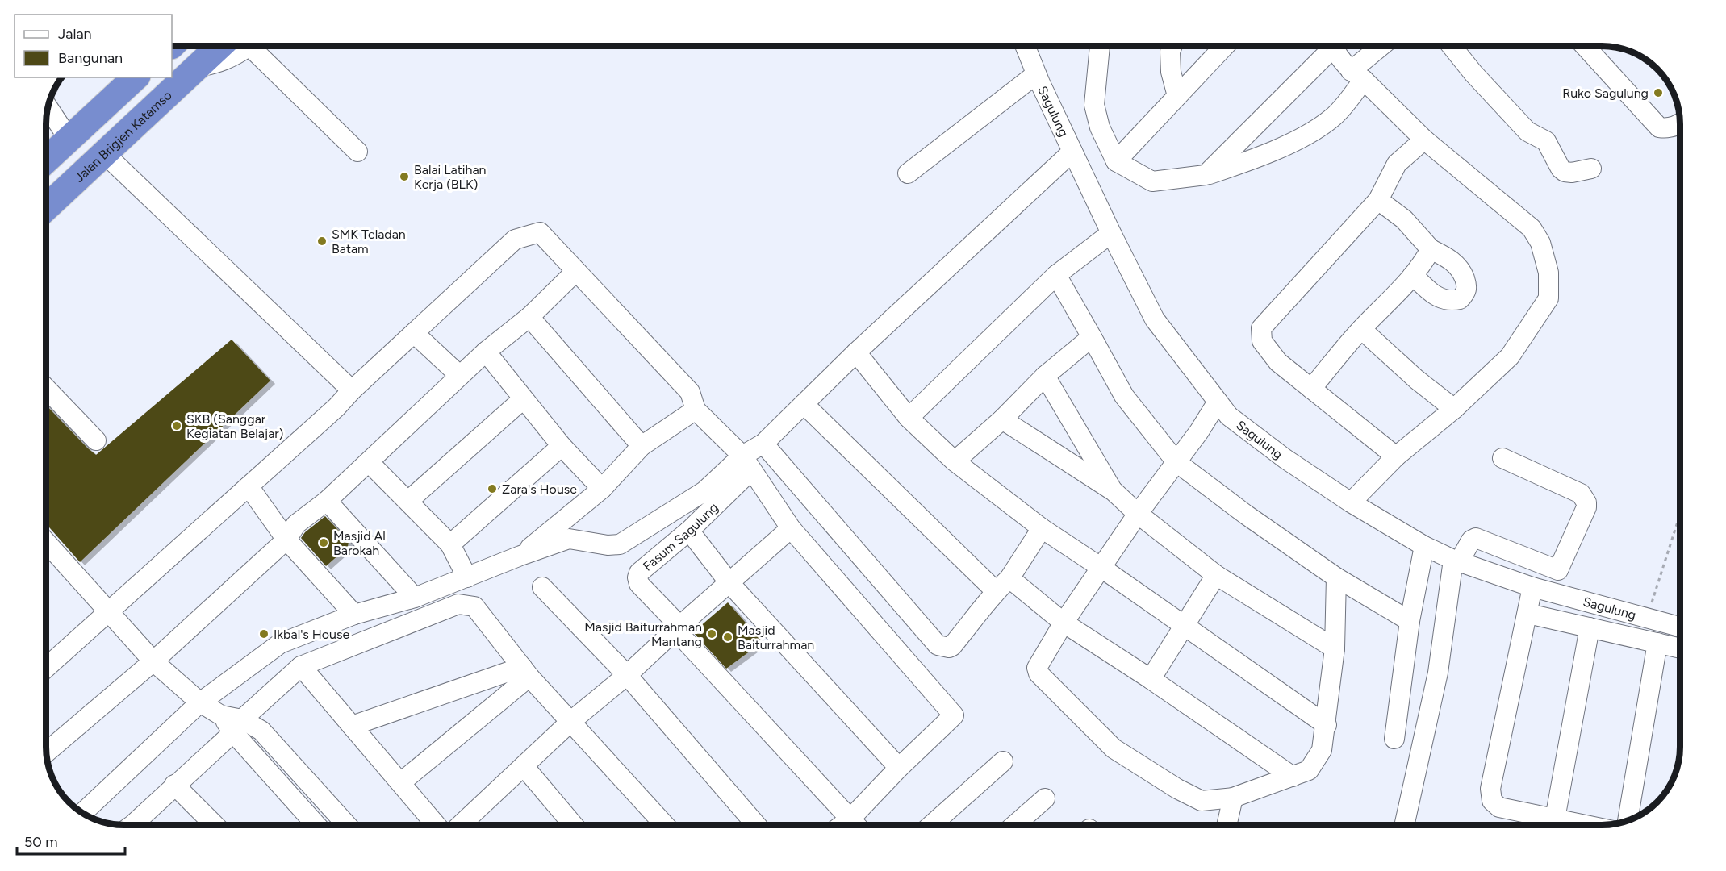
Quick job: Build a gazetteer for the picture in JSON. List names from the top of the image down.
{
  "streets": {
    "highway": ["Jalan Brigjen Katamso"],
    "street": ["Sagulung", "Fasum Sagulung"]
  },
  "places": [
    "Ruko Sagulung",
    "Balai Latihan Kerja (BLK)",
    "SMK Teladan Batam",
    "SKB (Sanggar Kegiatan Belajar)",
    "Zara's House",
    "Masjid Al Barokah",
    "Ikbal's House",
    "Masjid Baiturrahman Mantang",
    "Masjid Baiturrahman"
  ],
  "legend": ["Jalan", "Bangunan"],
  "scale_bar": "50 m"
}
